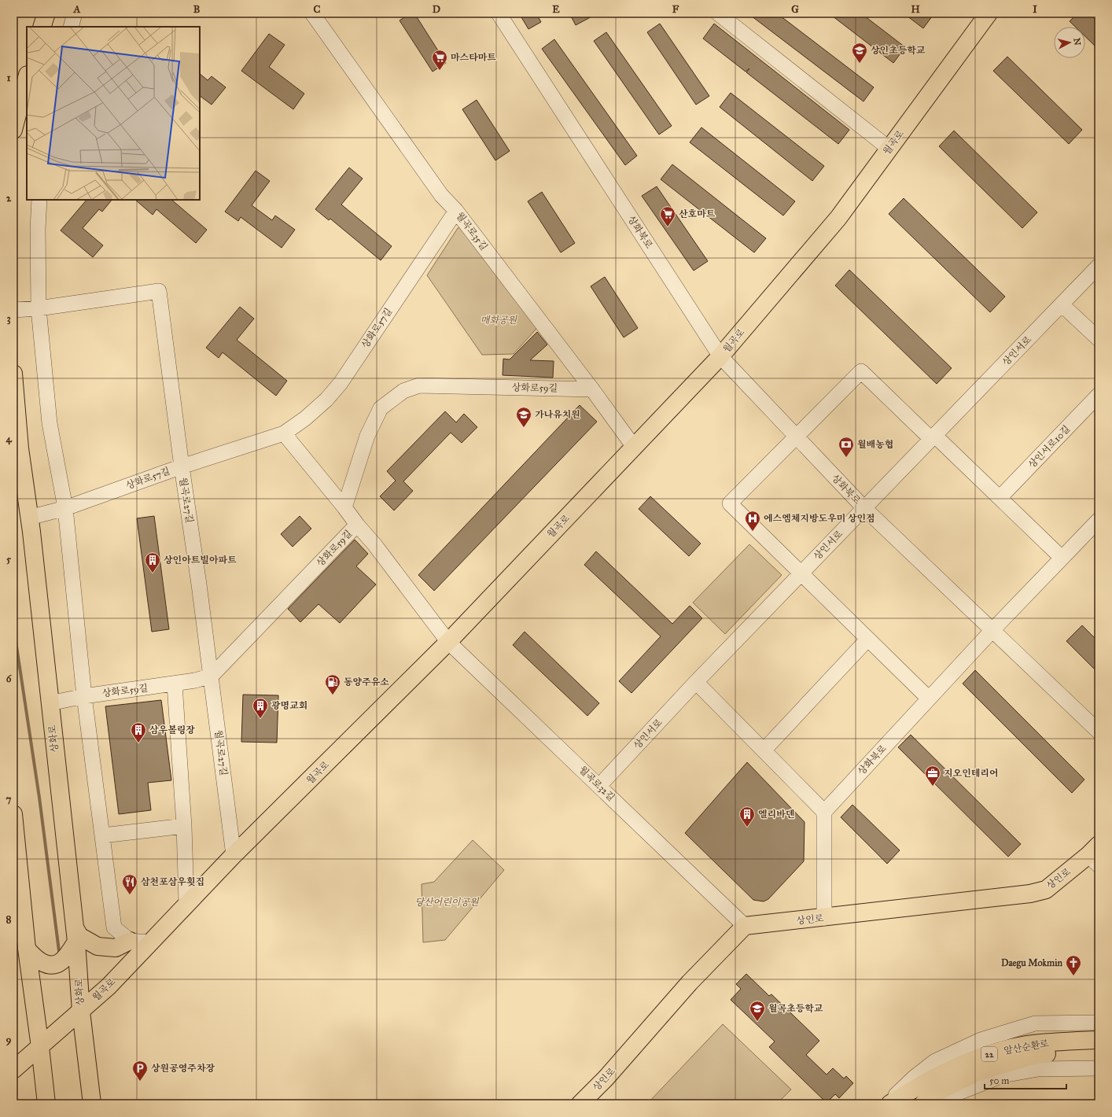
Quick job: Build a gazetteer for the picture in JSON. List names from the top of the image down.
{
  "streets": {
    "main road": [
      "월곡로",
      "상화로",
      "상인로",
      "앞산순환로",
      "22"
    ],
    "street": [
      "월곡로35길",
      "상화북로",
      "상화로57길",
      "상인서로",
      "상화로59길",
      "상인서로10길",
      "월곡로27길",
      "월곡로32길"
    ]
  },
  "crossings": [
    ["월곡로", "월곡로35길"],
    ["월곡로", "상화북로"],
    ["월곡로", "월곡로27길"],
    ["월곡로", "상화로"],
    ["월곡로", "월곡로32길"],
    ["월곡로35길", "상화로57길"],
    ["월곡로35길", "상화로59길"],
    ["상화북로", "상인서로"],
    ["상화로57길", "월곡로27길"],
    ["상화로57길", "상화로"],
    ["상인서로", "월곡로32길"],
    ["상화로59길", "월곡로27길"],
    ["상화로59길", "상화로"],
    ["월곡로32길", "상인로"]
  ],
  "parks": ["매화공원", "당산어린이공원"],
  "places": {
    "school or university": ["상인초등학교", "가나유치원", "월곡초등학교"],
    "supermarket": ["마스타마트", "산호마트"],
    "bank": ["월배농협"],
    "hospital": ["에스엠체지방도우미 상인점"],
    "building": [
      "상인아트빌아파트",
      "광명교회",
      "삼우볼링장",
      "엘리바덴"
    ],
    "fuel station": ["동양주유소"],
    "office": ["지오인테리어"],
    "restaurant": ["삼천포삼우횟집"],
    "church": ["Daegu Mokmin"],
    "parking": ["상원공영주차장"]
  },
  "scale_bar": "50 m",
  "north": "right",
  "grid": {
    "columns": [
      "A",
      "B",
      "C",
      "D",
      "E",
      "F",
      "G",
      "H",
      "I"
    ],
    "rows": [
      "1",
      "2",
      "3",
      "4",
      "5",
      "6",
      "7",
      "8",
      "9"
    ]
  }
}
